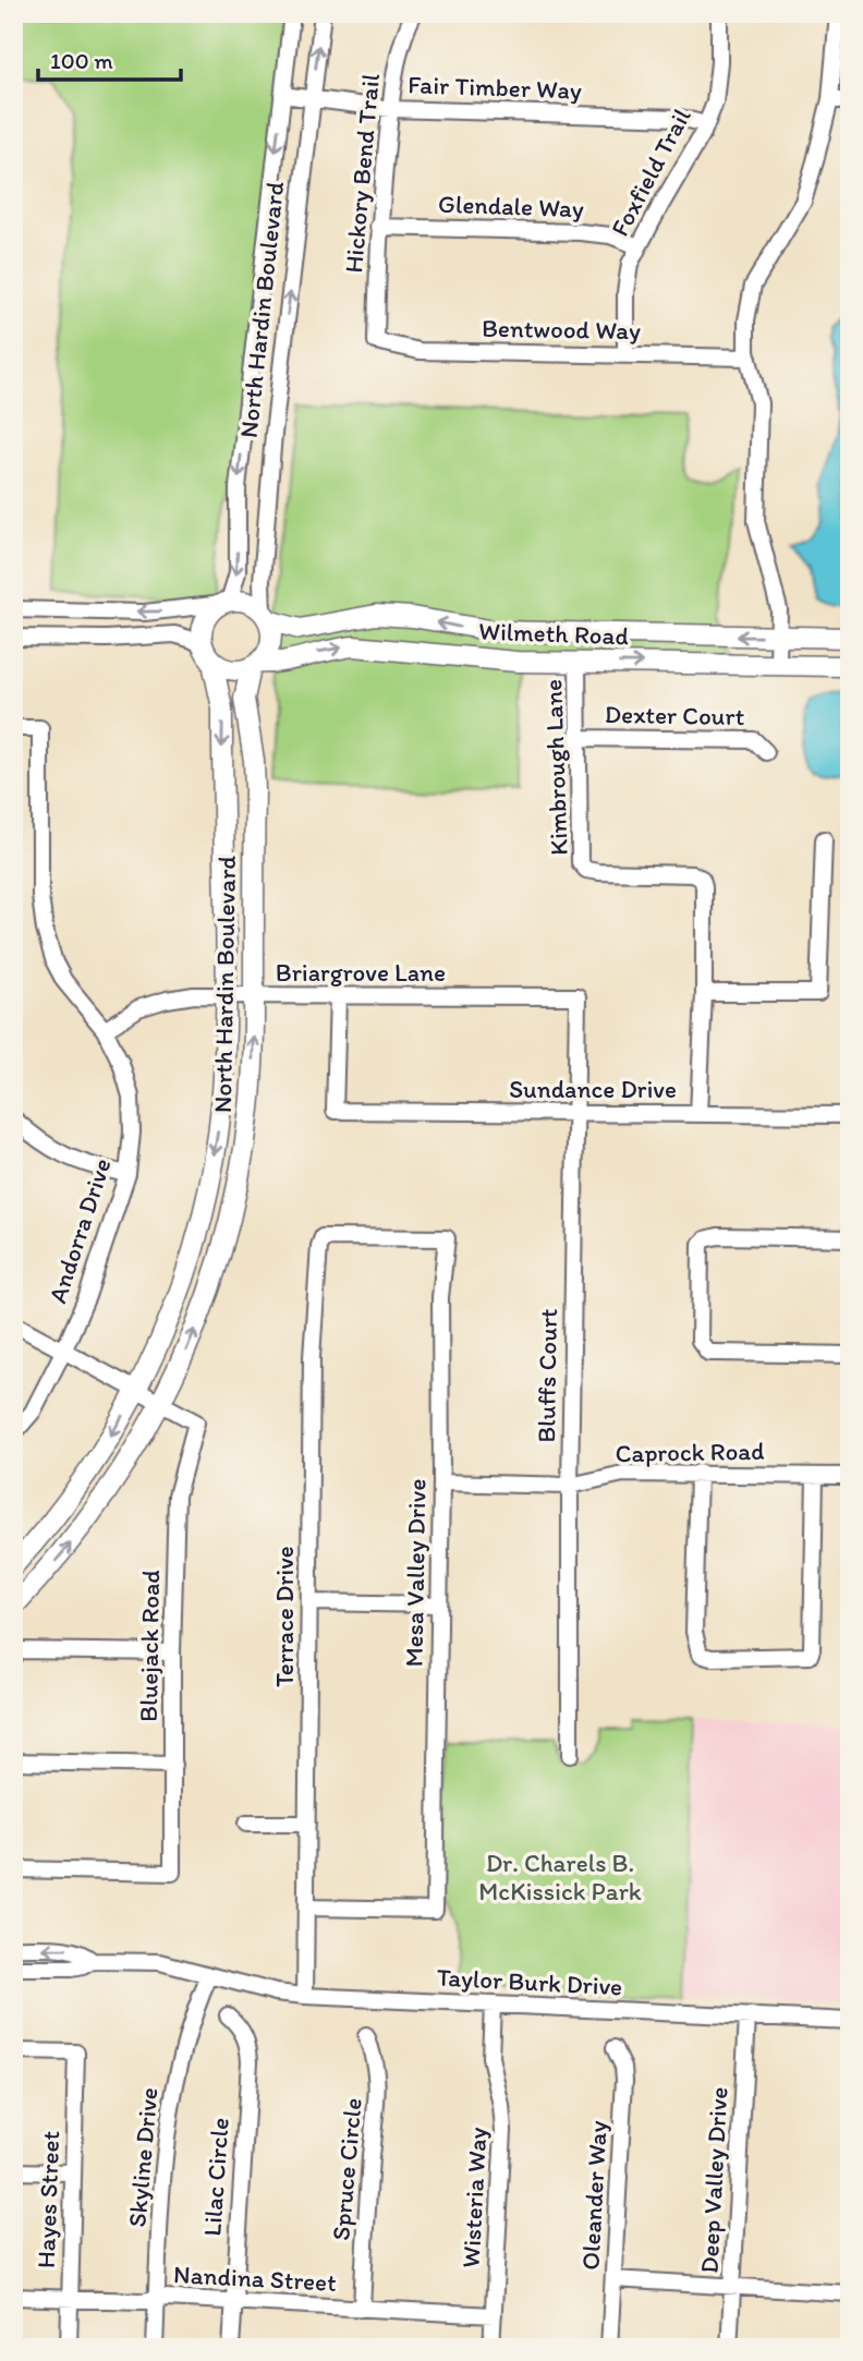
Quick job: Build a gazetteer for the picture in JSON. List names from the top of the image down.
{
  "streets": {
    "main road": ["North Hardin Boulevard", "Wilmeth Road"],
    "street": [
      "Fair Timber Way",
      "Foxfield Trail",
      "Hickory Bend Trail",
      "Glendale Way",
      "Bentwood Way",
      "Dexter Court",
      "Kimbrough Lane",
      "Briargrove Lane",
      "Sundance Drive",
      "Andorra Drive",
      "Bluffs Court",
      "Caprock Road",
      "Mesa Valley Drive",
      "Terrace Drive",
      "Bluejack Road",
      "Taylor Burk Drive",
      "Skyline Drive",
      "Spruce Circle",
      "Lilac Circle",
      "Deep Valley Drive",
      "Oleander Way",
      "Wisteria Way",
      "Hayes Street",
      "Nandina Street"
    ]
  },
  "crossings": [
    ["Fair Timber Way", "Foxfield Trail"],
    ["Fair Timber Way", "Hickory Bend Trail"],
    ["Fair Timber Way", "North Hardin Boulevard"],
    ["Foxfield Trail", "Glendale Way"],
    ["Foxfield Trail", "Bentwood Way"],
    ["Hickory Bend Trail", "Glendale Way"],
    ["Hickory Bend Trail", "Bentwood Way"],
    ["North Hardin Boulevard", "Wilmeth Road"],
    ["North Hardin Boulevard", "Briargrove Lane"],
    ["North Hardin Boulevard", "Bluejack Road"],
    ["Wilmeth Road", "Kimbrough Lane"],
    ["Dexter Court", "Kimbrough Lane"],
    ["Briargrove Lane", "Sundance Drive"],
    ["Briargrove Lane", "Andorra Drive"],
    ["Briargrove Lane", "Bluffs Court"],
    ["Sundance Drive", "Bluffs Court"],
    ["Bluffs Court", "Caprock Road"],
    ["Caprock Road", "Mesa Valley Drive"],
    ["Mesa Valley Drive", "Terrace Drive"],
    ["Terrace Drive", "Taylor Burk Drive"],
    ["Taylor Burk Drive", "Skyline Drive"],
    ["Taylor Burk Drive", "Deep Valley Drive"],
    ["Taylor Burk Drive", "Wisteria Way"],
    ["Skyline Drive", "Nandina Street"],
    ["Spruce Circle", "Nandina Street"],
    ["Lilac Circle", "Nandina Street"],
    ["Wisteria Way", "Nandina Street"],
    ["Hayes Street", "Nandina Street"]
  ],
  "parks": ["Dr. Charels B. McKissick Park"],
  "scale_bar": "100 m"
}
